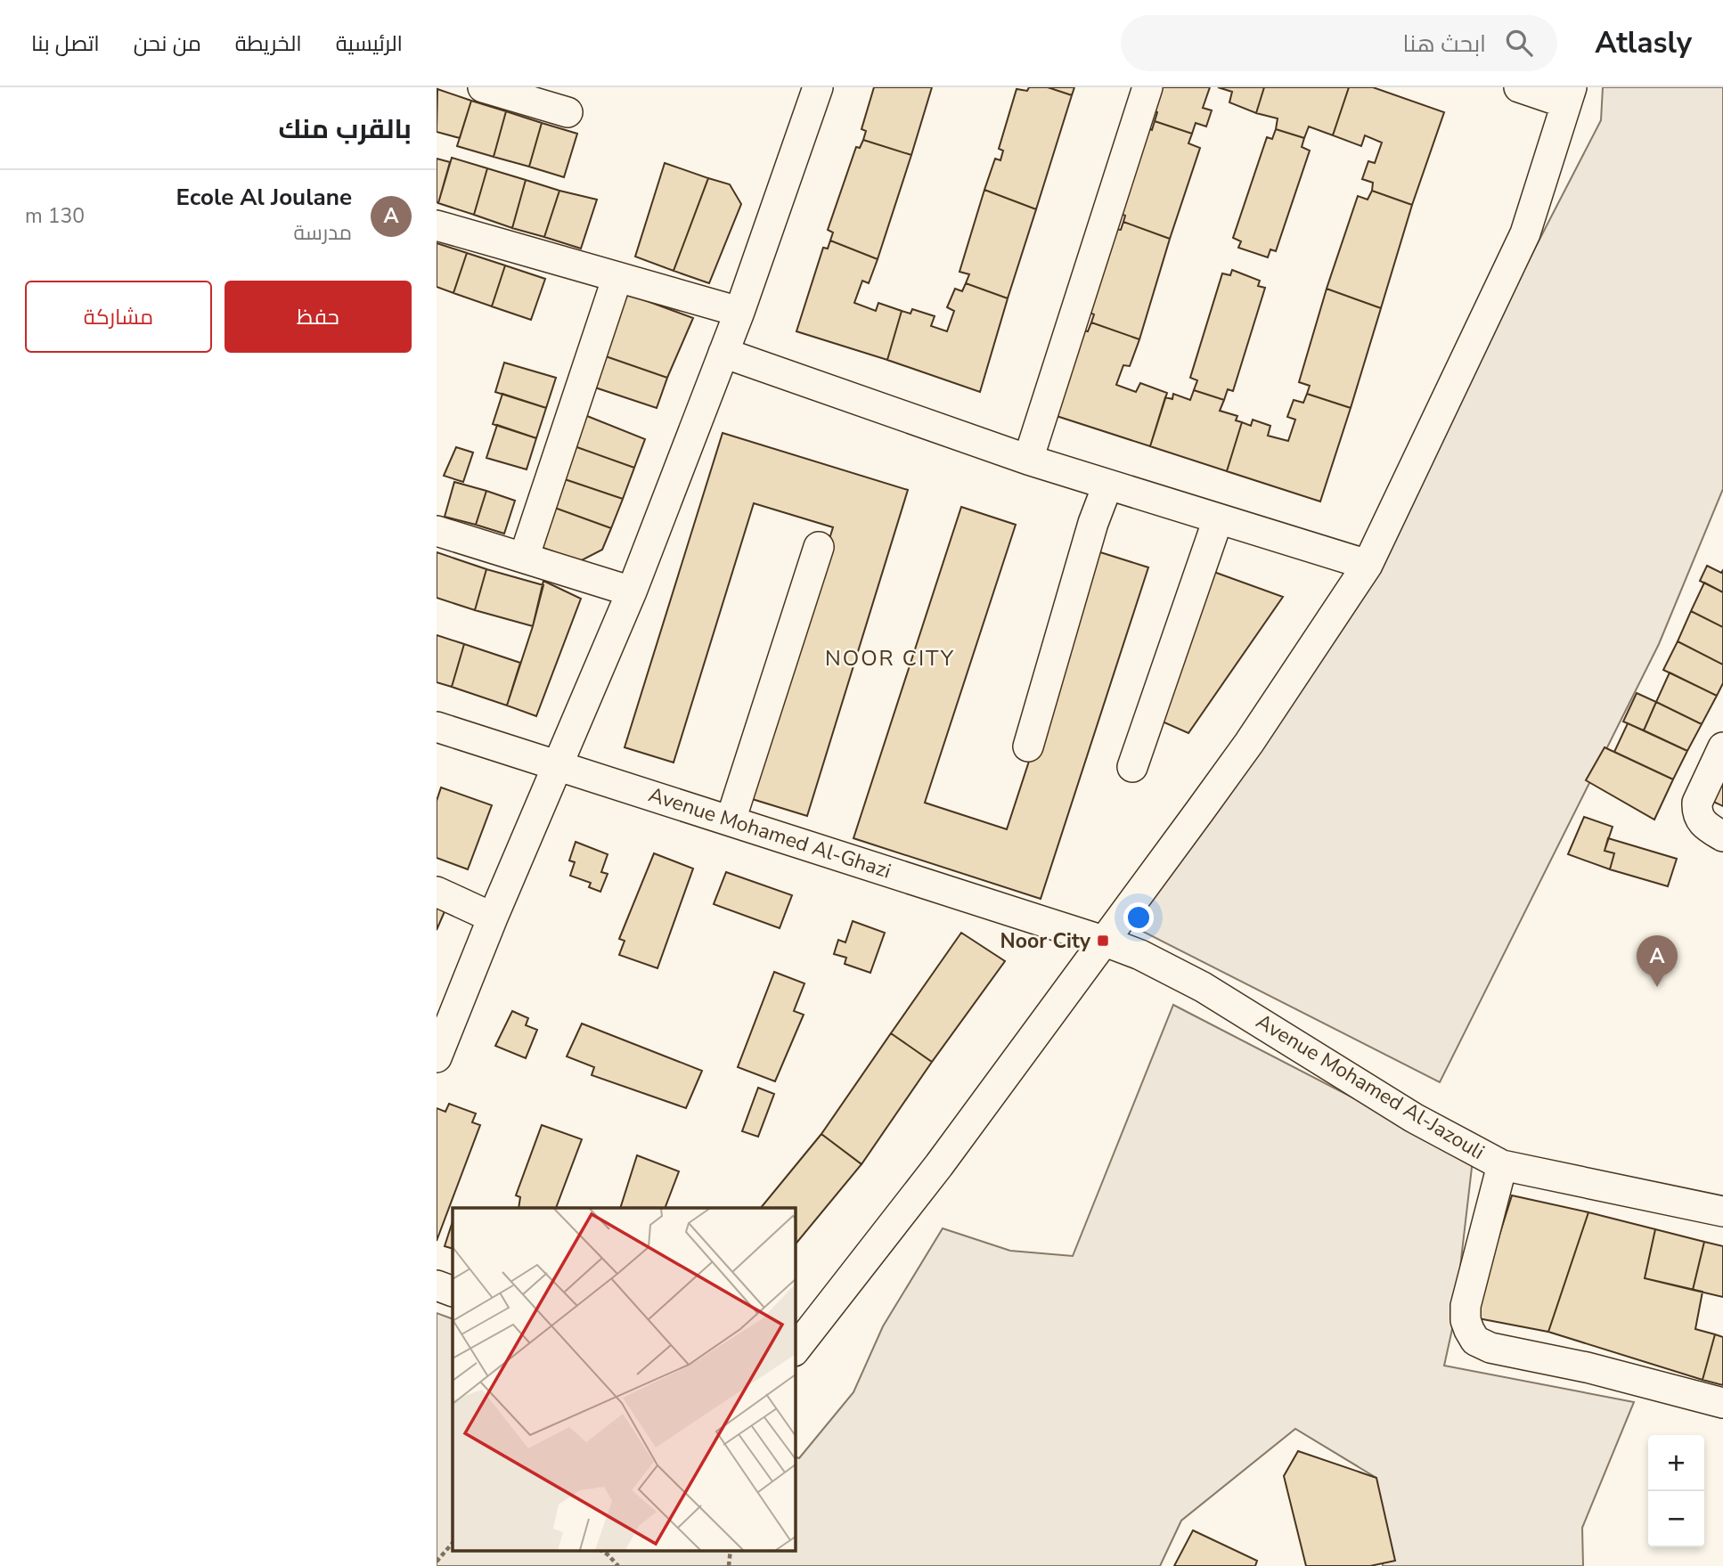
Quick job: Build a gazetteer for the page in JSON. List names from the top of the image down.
{
  "streets": {
    "street": ["Avenue Mohamed Al-Ghazi", "Avenue Mohamed Al-Jazouli"]
  },
  "crossings": [
    ["Avenue Mohamed Al-Ghazi", "Avenue Mohamed Al-Jazouli"]
  ],
  "districts": ["NOOR CITY"],
  "places": {
    "transit": ["Noor City"]
  },
  "page": {
    "header": "Atlasly",
    "search": "ابحث هنا",
    "nav": [
      "الرئيسية",
      "الخريطة",
      "من نحن",
      "اتصل بنا"
    ],
    "heading": "بالقرب منك",
    "list": [
      {
        "mark": "A",
        "name": "Ecole Al Joulane",
        "note": "مدرسة",
        "value": "130 m"
      }
    ],
    "buttons": ["حفظ", "مشاركة"],
    "pins": "A",
    "map_buttons": ["+", "−"]
  }
}
